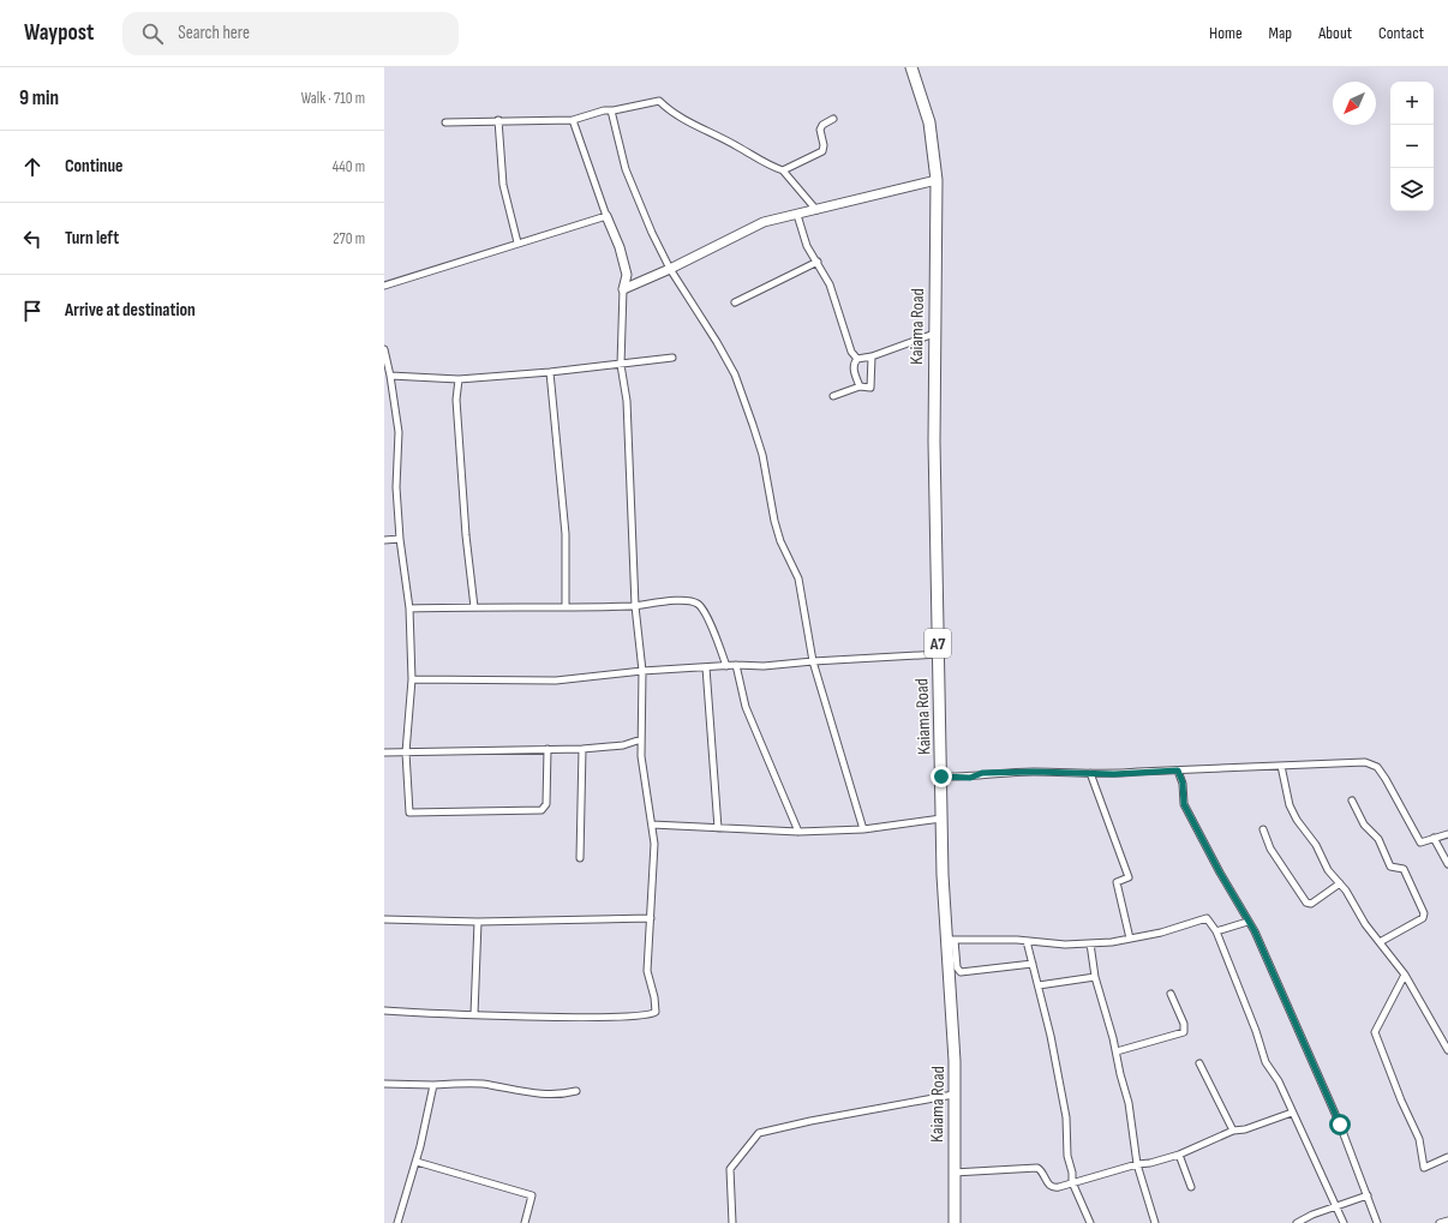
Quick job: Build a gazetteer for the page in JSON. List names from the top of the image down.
{
  "streets": {
    "highway": ["Kaiama Road", "A7"]
  },
  "north": "bottom left",
  "page": {
    "header": "Waypost",
    "search": "Search here",
    "nav": [
      "Home",
      "Map",
      "About",
      "Contact"
    ],
    "heading": ["9 min", "Walk · 710 m"],
    "map_buttons": ["+", "−"],
    "list": [
      ["Continue", "440 m"],
      ["Turn left", "270 m"],
      "Arrive at destination"
    ]
  }
}
